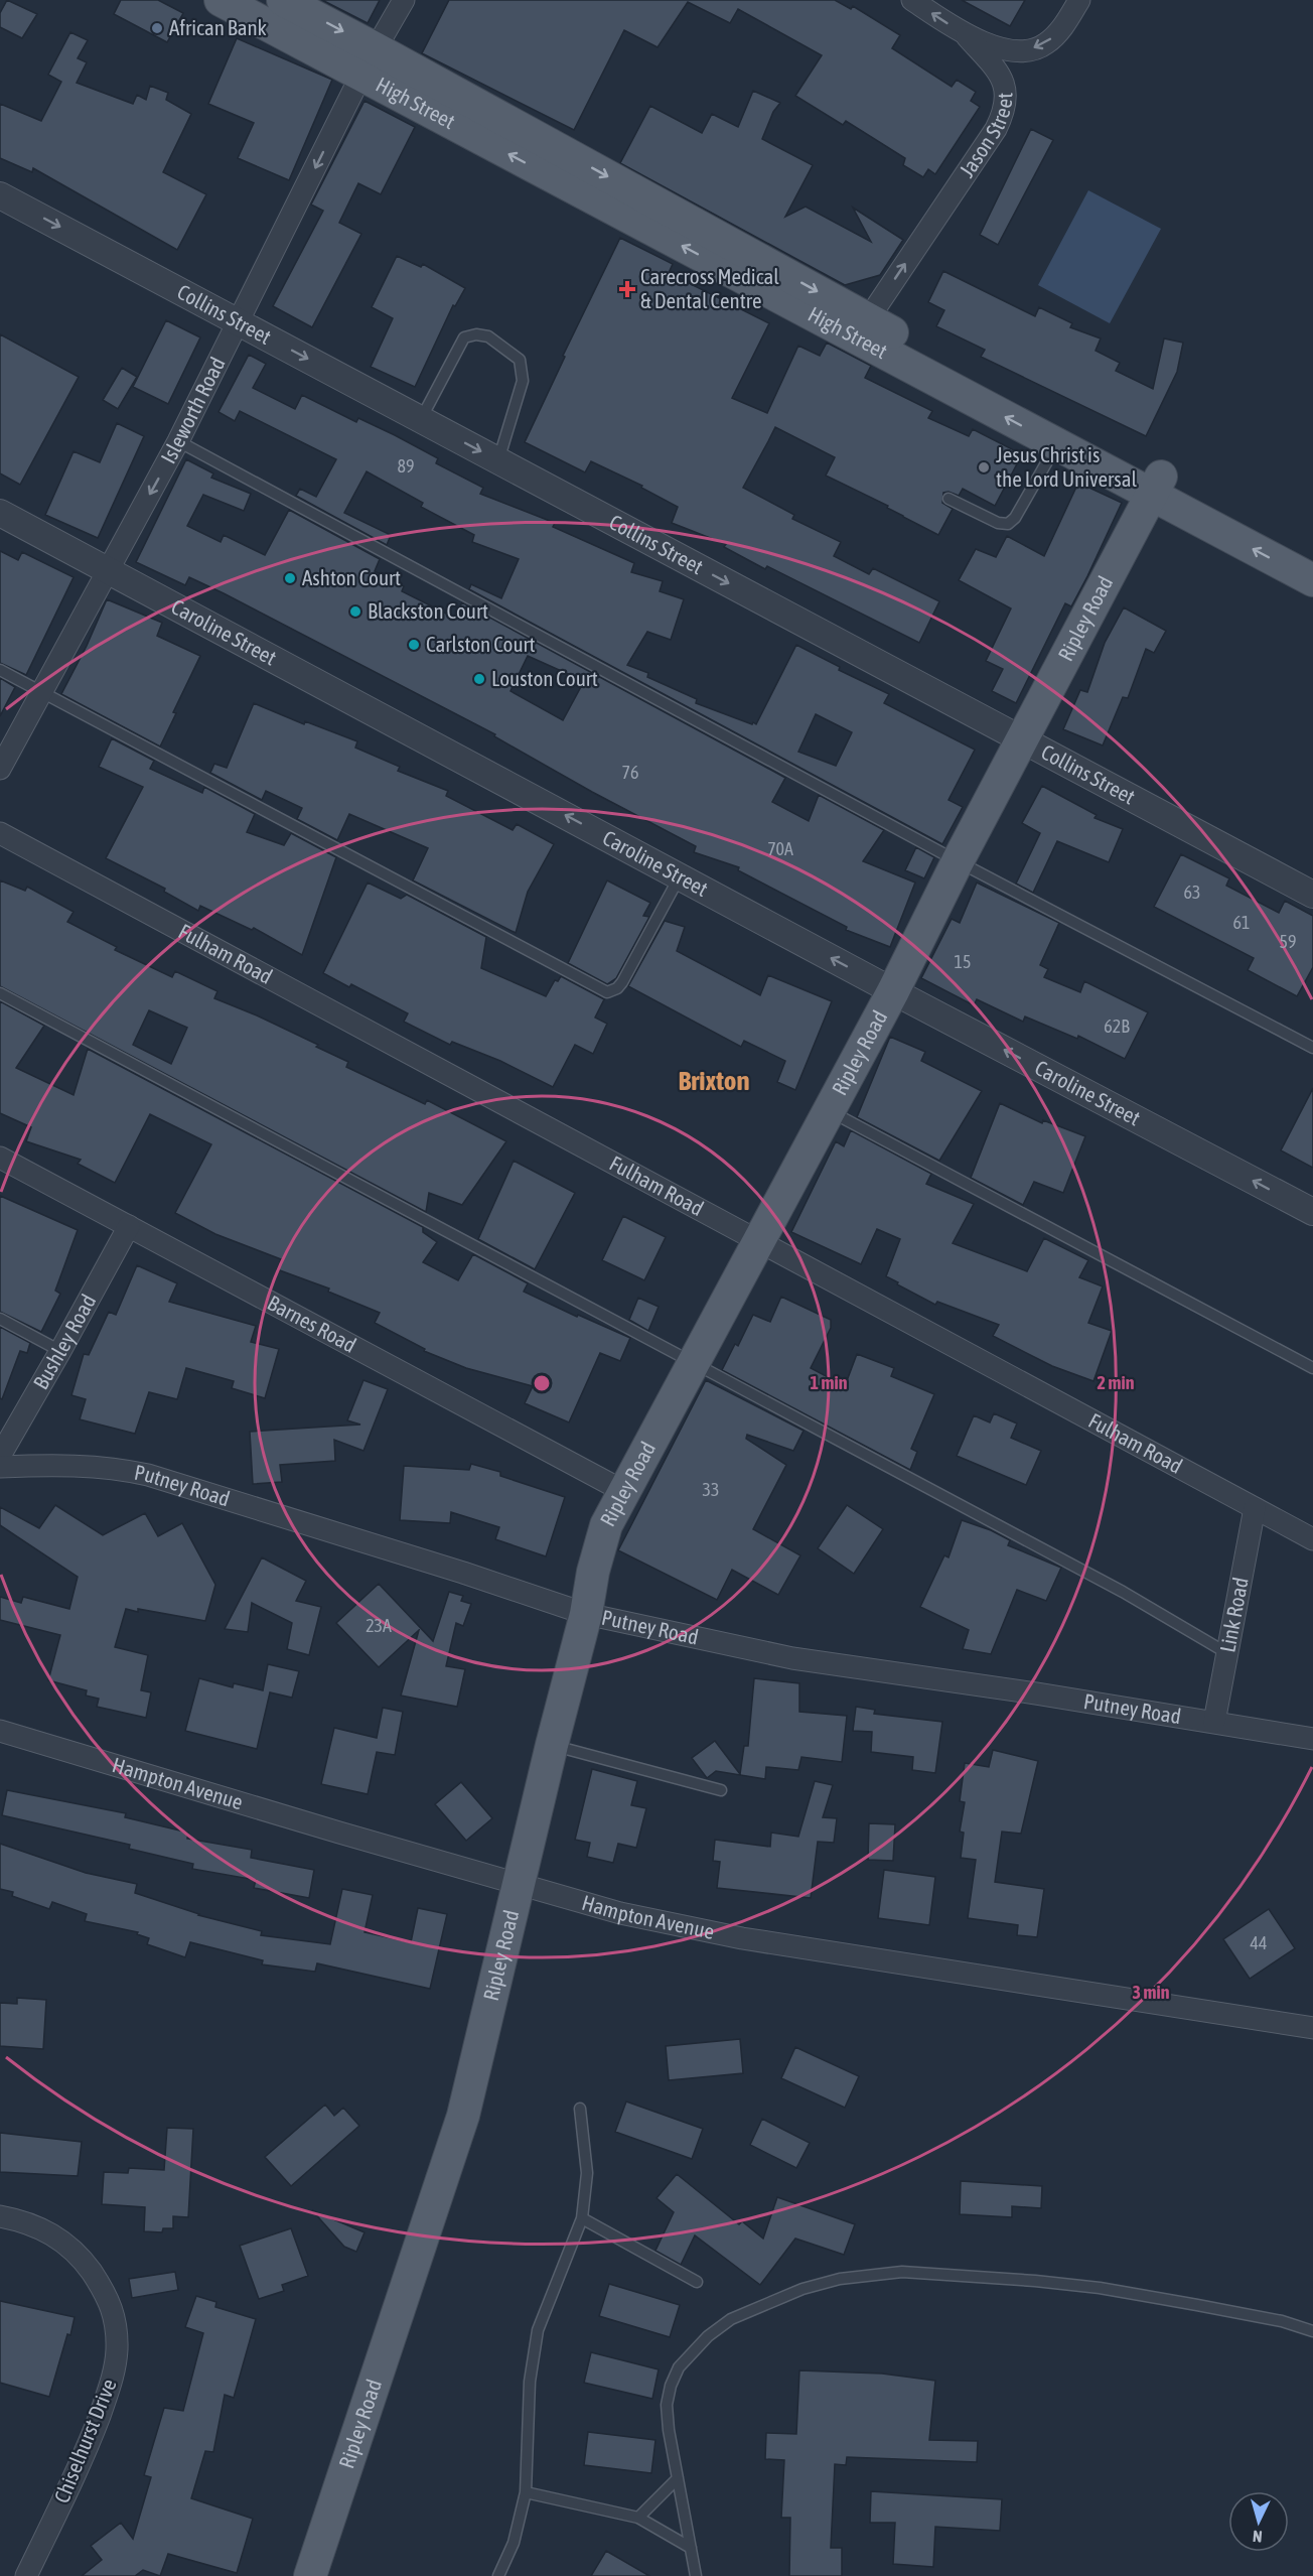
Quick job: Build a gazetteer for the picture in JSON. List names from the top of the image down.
{
  "streets": {
    "main road": ["High Street", "Ripley Road"],
    "street": [
      "Jason Street",
      "Collins Street",
      "Isleworth Road",
      "Caroline Street",
      "Fulham Road",
      "Barnes Road",
      "Bushley Road",
      "Putney Road",
      "Link Road",
      "Hampton Avenue",
      "Chiselhurst Drive"
    ]
  },
  "crossings": [
    ["High Street", "Jason Street"],
    ["High Street", "Isleworth Road"],
    ["High Street", "Ripley Road"],
    ["Collins Street", "Isleworth Road"],
    ["Collins Street", "Ripley Road"],
    ["Isleworth Road", "Caroline Street"],
    ["Ripley Road", "Caroline Street"],
    ["Ripley Road", "Fulham Road"],
    ["Ripley Road", "Barnes Road"],
    ["Ripley Road", "Putney Road"],
    ["Ripley Road", "Hampton Avenue"],
    ["Fulham Road", "Link Road"],
    ["Barnes Road", "Bushley Road"],
    ["Putney Road", "Link Road"]
  ],
  "one_way": [
    "Jason Street",
    "Collins Street",
    "Isleworth Road",
    "Caroline Street"
  ],
  "districts": ["Brixton"],
  "places": {
    "other": [
      "African Bank",
      "Jesus Christ is the Lord Universal",
      "Ashton Court",
      "Blackston Court",
      "Carlston Court",
      "Louston Court"
    ],
    "health": ["Carecross Medical & Dental Centre"]
  },
  "house_numbers": [
    "89",
    "76",
    "70A",
    "63",
    "61",
    "59",
    "15",
    "62B",
    "33",
    "23A",
    "44"
  ],
  "north": "bottom",
  "rings": ["1 min", "2 min", "3 min"]
}
